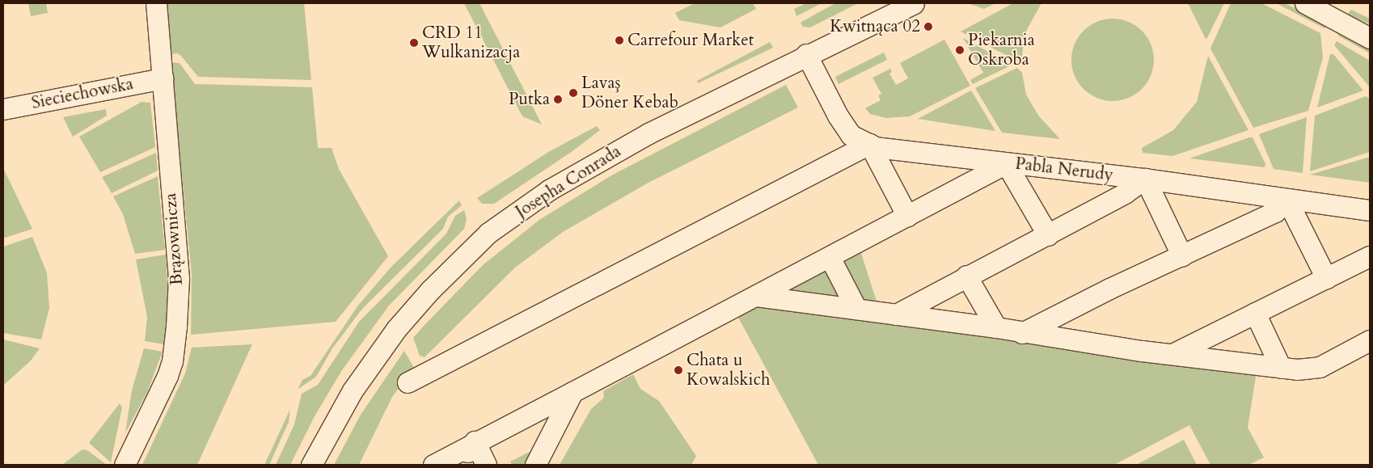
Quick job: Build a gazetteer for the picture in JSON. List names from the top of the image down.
{
  "streets": {
    "street": [
      "Sieciechowska",
      "Pabla Nerudy",
      "Josepha Conrada",
      "Brązownicza"
    ]
  },
  "crossings": [
    ["Sieciechowska", "Brązownicza"],
    ["Pabla Nerudy", "Josepha Conrada"]
  ],
  "places": [
    "Kwitnąca 02",
    "Carrefour Market",
    "CRD 11 Wulkanizacja",
    "Piekarnia Oskroba",
    "Lavaş Döner Kebab",
    "Putka",
    "Chata u Kowalskich"
  ]
}
